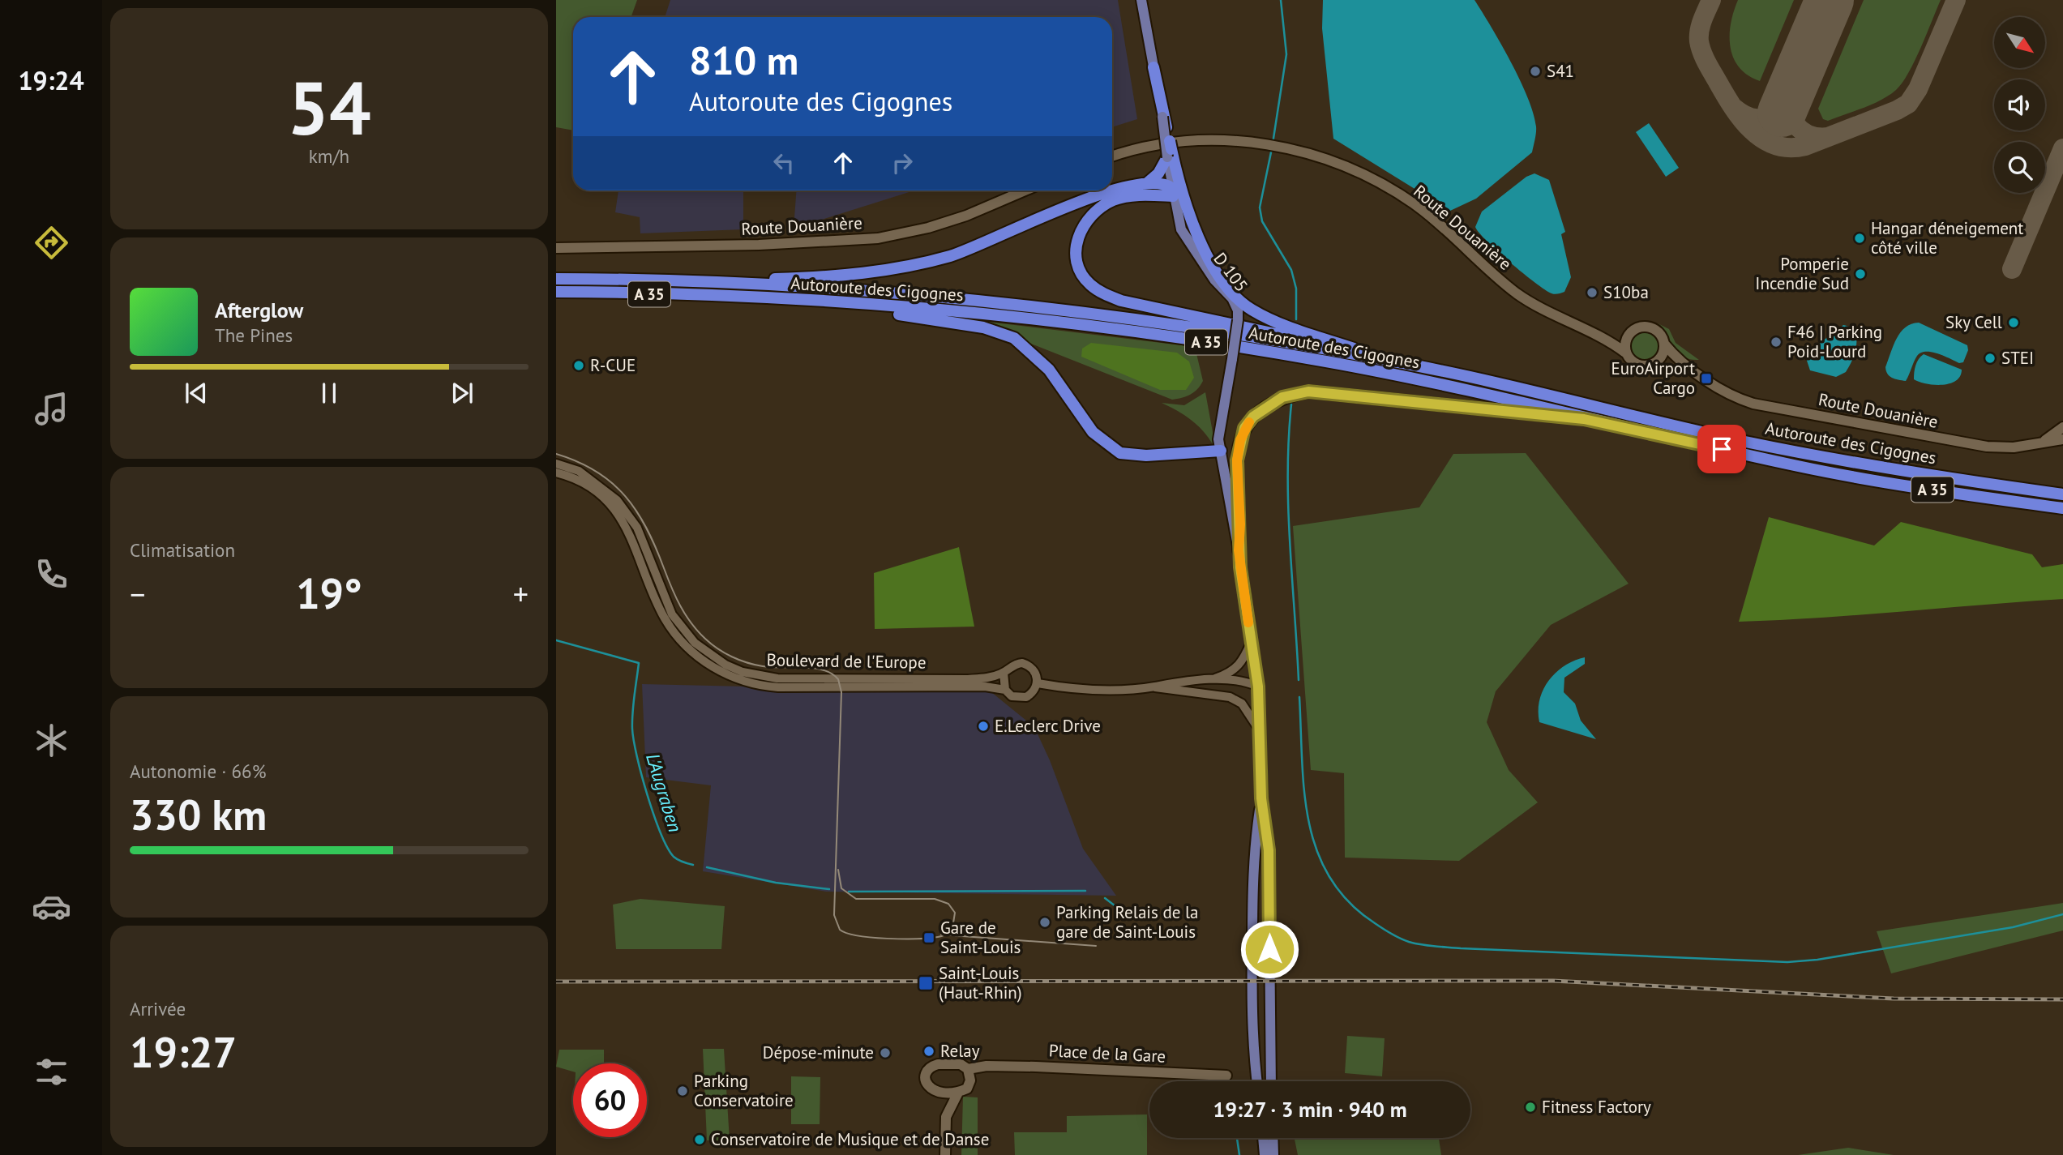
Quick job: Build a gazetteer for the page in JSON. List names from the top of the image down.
{
  "streets": {
    "highway": ["Autoroute des Cigognes", "A 35"],
    "main road": ["Route Douanière", "D 105", "Place de la Gare"],
    "street": ["Boulevard de l'Europe"]
  },
  "water": ["L'Augraben"],
  "places": {
    "other": [
      "S41",
      "Hangar déneigement côté ville",
      "Pomperie Incendie Sud",
      "S10ba",
      "Sky Cell",
      "F46 | Parking Poid-Lourd",
      "STEI",
      "R-CUE",
      "E.Leclerc Drive",
      "Parking Relais de la gare de Saint-Louis",
      "Relay",
      "Dépose-minute",
      "Parking Conservatoire",
      "Fitness Factory",
      "Conservatoire de Musique et de Danse"
    ],
    "transit": ["EuroAirport Cargo", "Gare de Saint-Louis", "Saint-Louis (Haut-Rhin)"]
  },
  "north": "bottom right",
  "page": {
    "tabs": "19:24",
    "tile": [
      ["54", "km/h"],
      "Climatisation",
      ["Autonomie · 66%", "330 km"],
      ["Arrivée", "19:27"]
    ],
    "turn": ["810 m", "Autoroute des Cigognes"],
    "song": ["Afterglow", "The Pines"],
    "heat": ["−", "19°", "+"],
    "limit": "60",
    "trip": "19:27 · 3 min · 940 m"
  }
}
